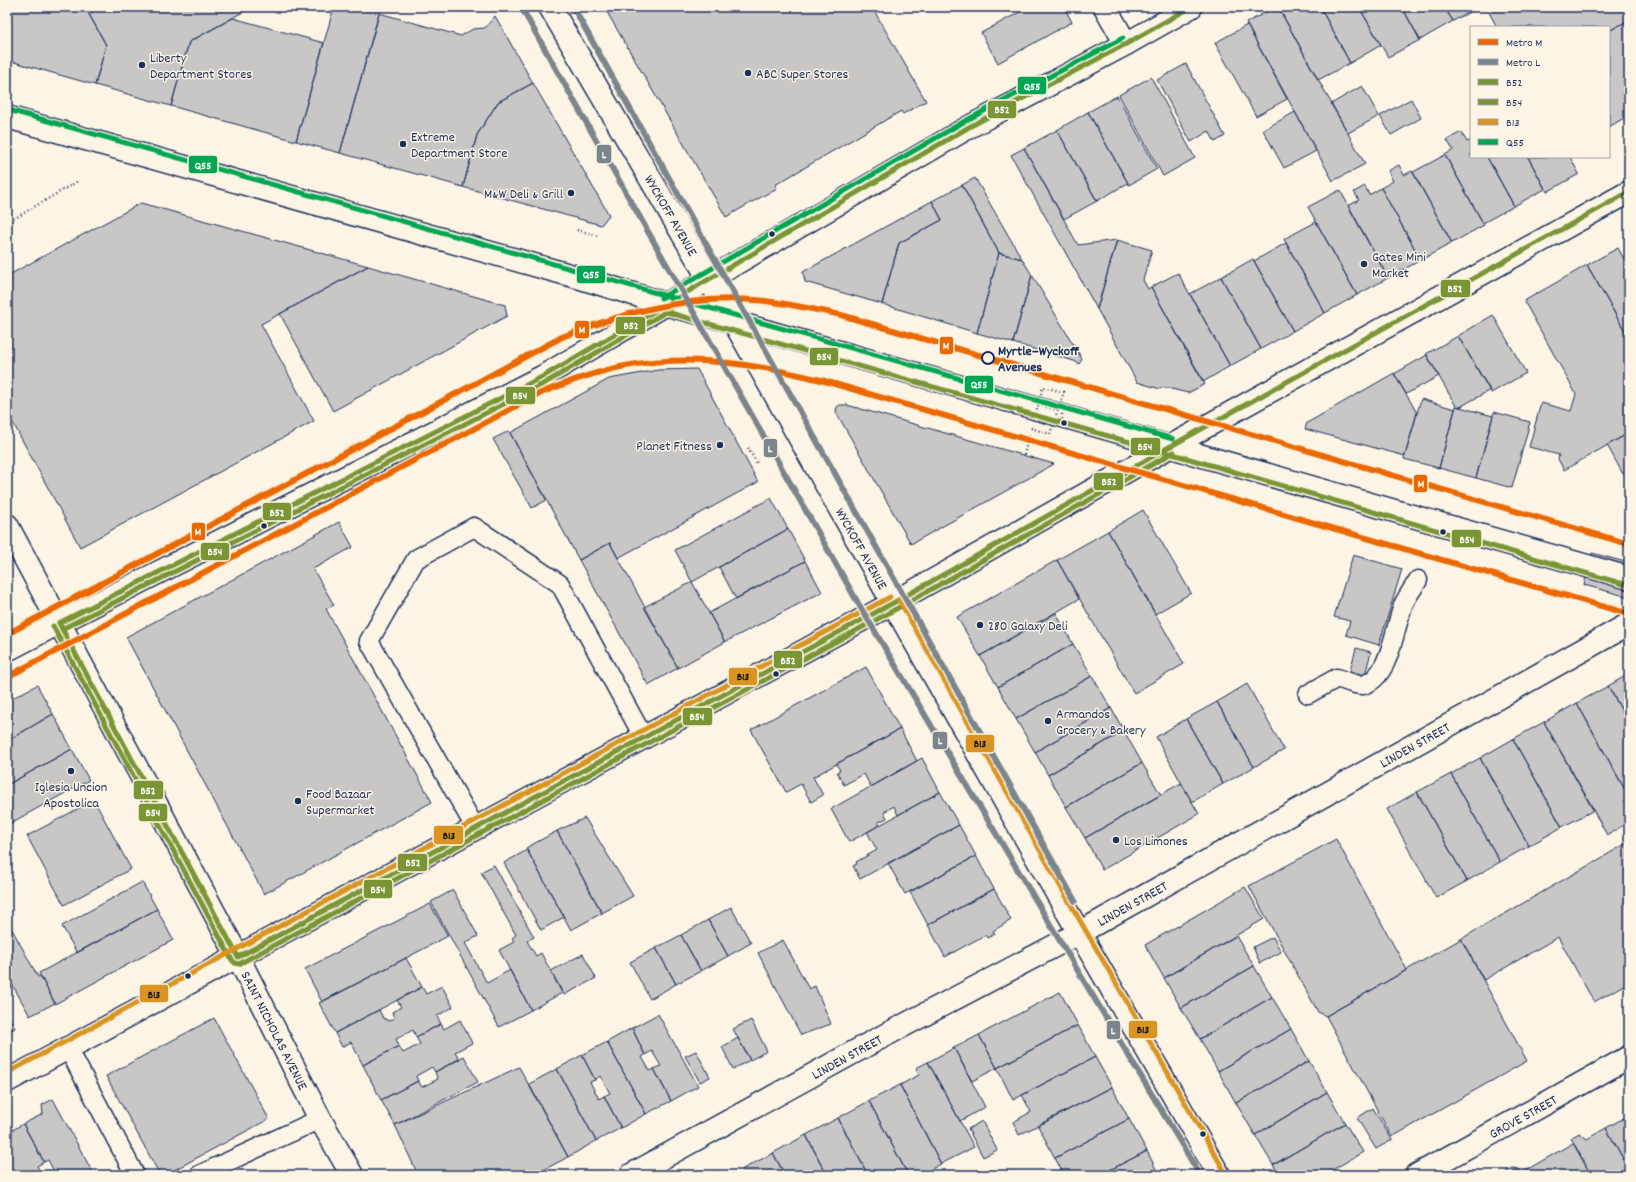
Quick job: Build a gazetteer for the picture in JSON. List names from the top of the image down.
{
  "streets": {
    "street": [
      "WYCKOFF AVENUE",
      "LINDEN STREET",
      "SAINT NICHOLAS AVENUE",
      "GROVE STREET"
    ]
  },
  "crossings": [
    ["WYCKOFF AVENUE", "LINDEN STREET"]
  ],
  "places": [
    "Liberty Department Stores",
    "ABC Super Stores",
    "Extreme Department Store",
    "M&W Deli & Grill",
    "Gates Mini Market",
    "Myrtle–Wyckoff Avenues",
    "Planet Fitness",
    "280 Galaxy Deli",
    "Armandos Grocery & Bakery",
    "Iglesia Uncion Apostolica",
    "Food Bazaar Supermarket",
    "Los Limones"
  ],
  "lines": [
    "metro line L",
    "transit line B52",
    "transit line Q55",
    "metro line M",
    "transit line B54",
    "transit line B13"
  ],
  "legend": [
    "Metro M",
    "Metro L",
    "B52",
    "B54",
    "B13",
    "Q55"
  ]
}
